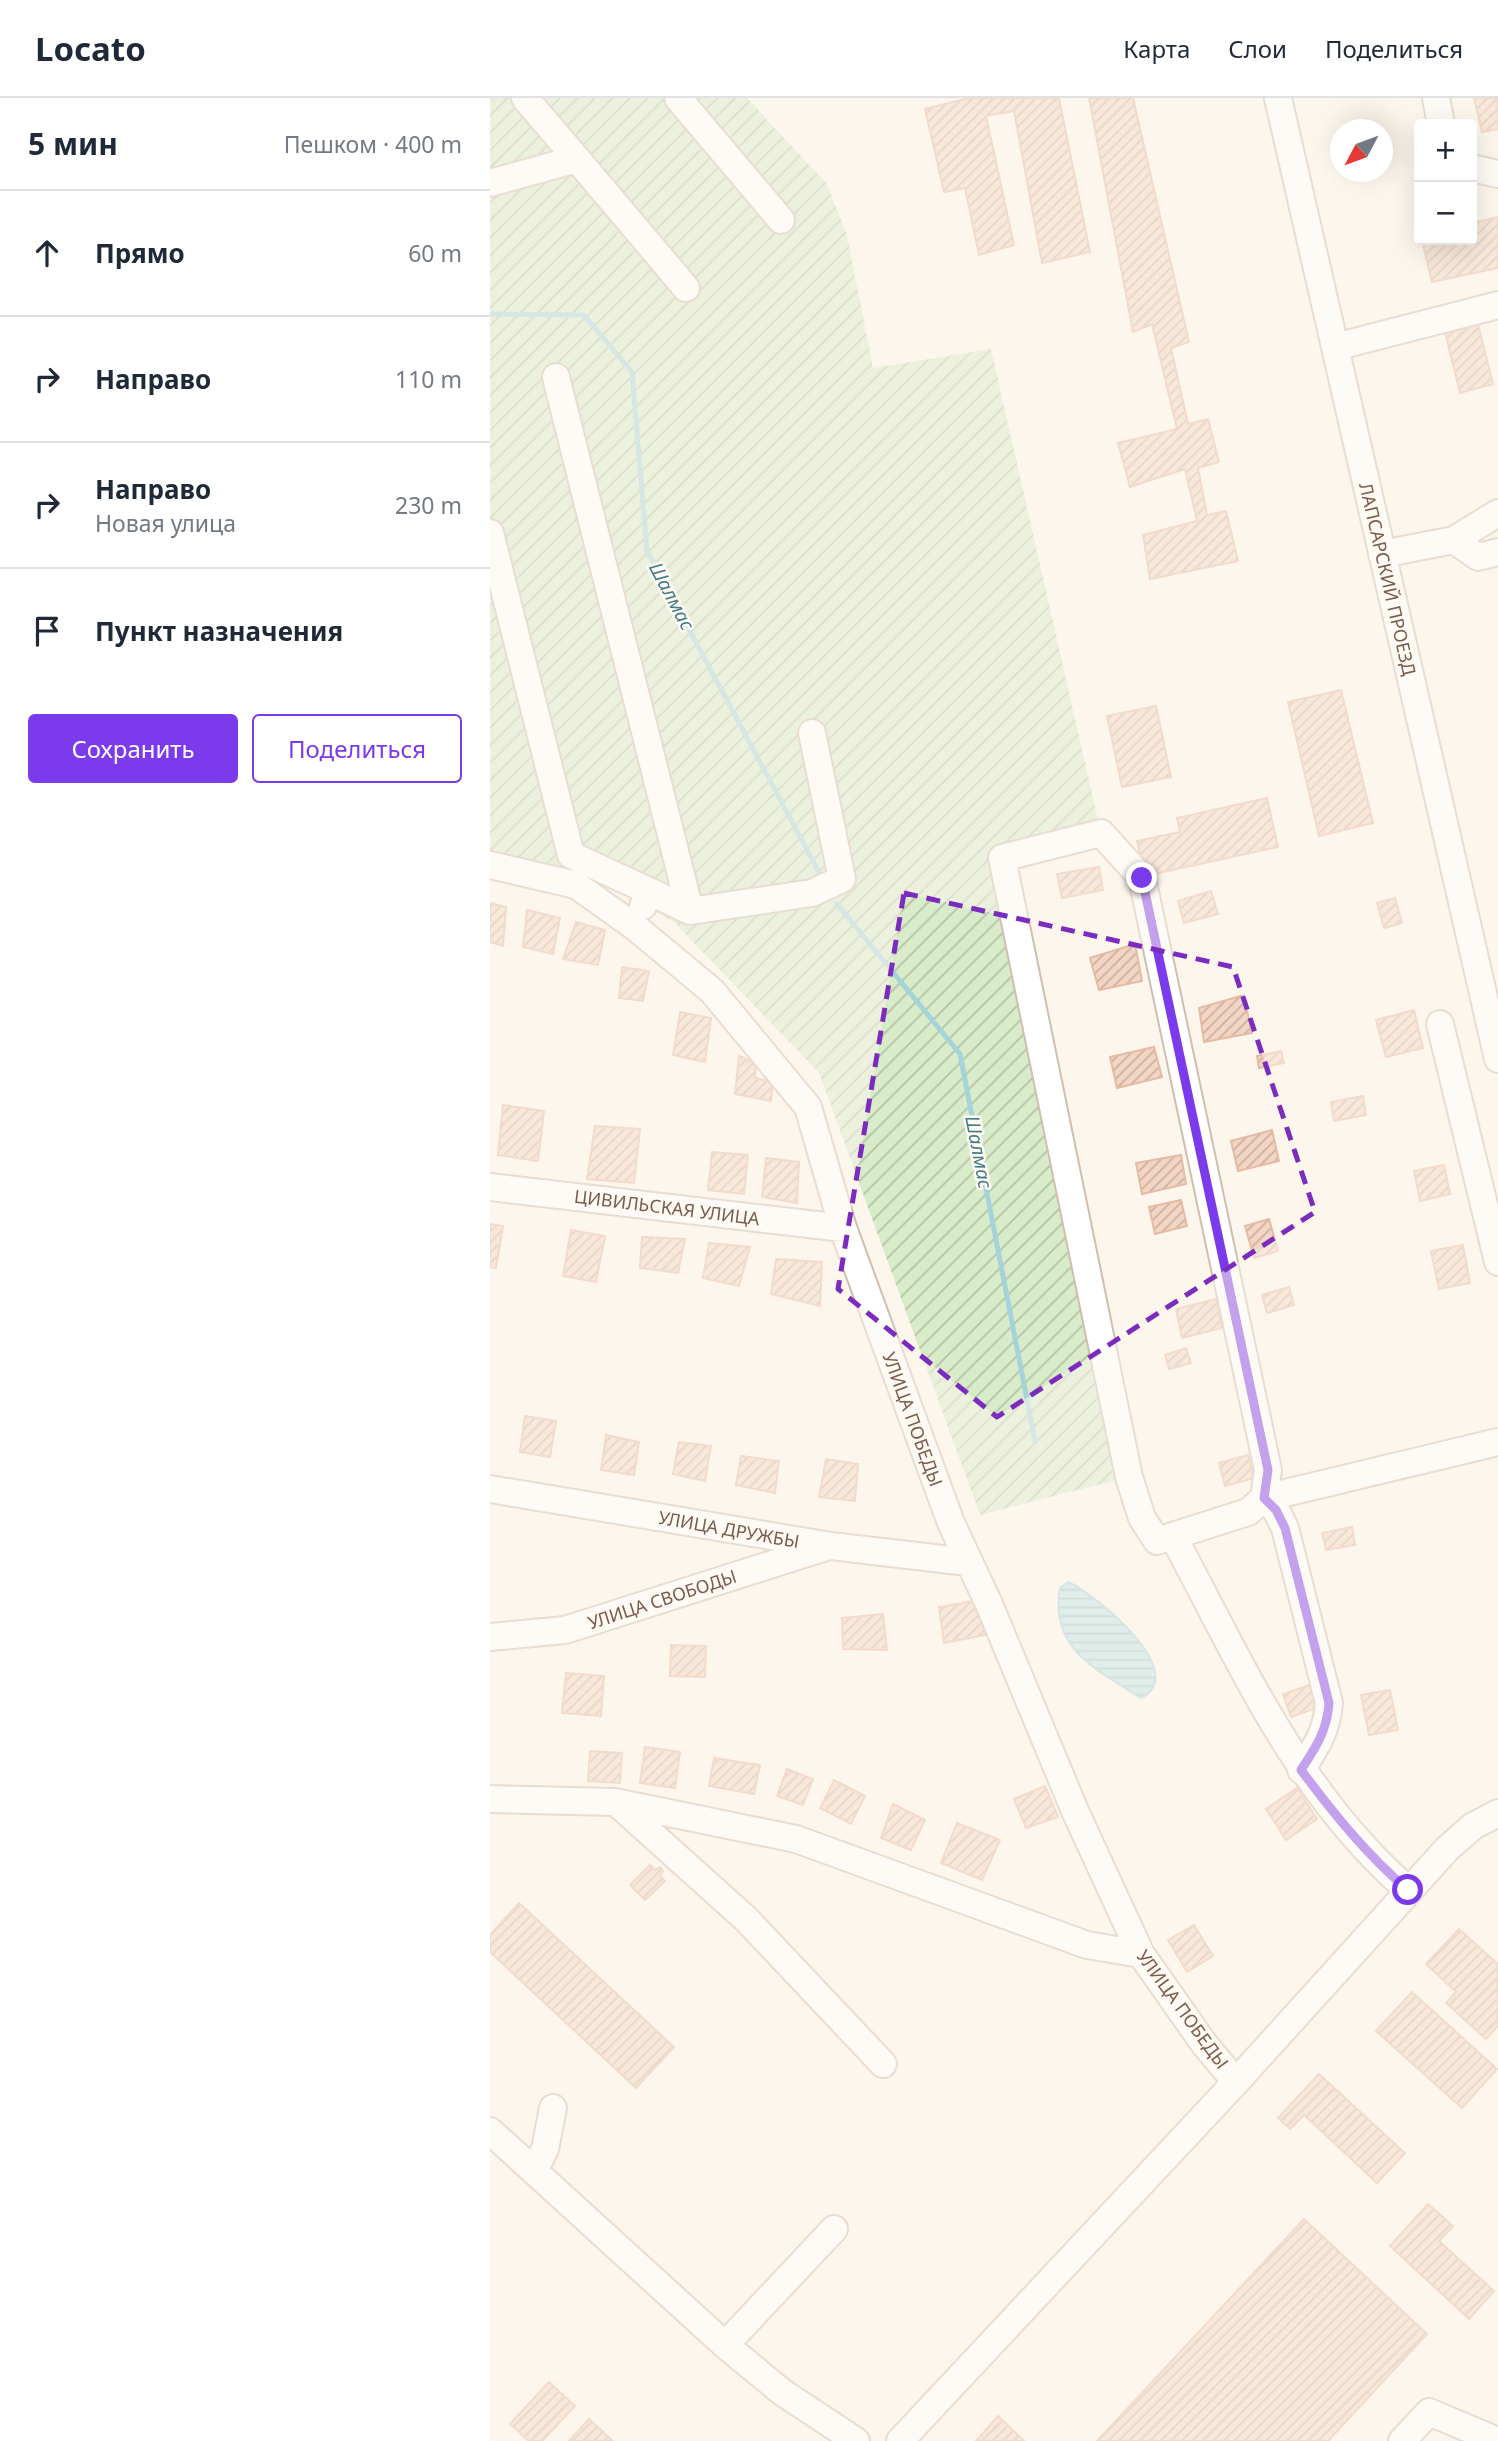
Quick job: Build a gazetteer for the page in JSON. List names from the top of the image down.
{
  "streets": {
    "street": [
      "ЛАПСАРСКИЙ ПРОЕЗД",
      "ЦИВИЛЬСКАЯ УЛИЦА",
      "УЛИЦА ПОБЕДЫ",
      "УЛИЦА ДРУЖБЫ",
      "УЛИЦА СВОБОДЫ"
    ]
  },
  "crossings": [
    ["ЦИВИЛЬСКАЯ УЛИЦА", "УЛИЦА ПОБЕДЫ"],
    ["УЛИЦА ПОБЕДЫ", "УЛИЦА ДРУЖБЫ"],
    ["УЛИЦА ДРУЖБЫ", "УЛИЦА СВОБОДЫ"]
  ],
  "water": ["Шалмас"],
  "north": "bottom left",
  "page": {
    "header": "Locato",
    "nav": ["Карта", "Слои", "Поделиться"],
    "heading": ["5 мин", "Пешком · 400 m"],
    "map_buttons": ["+", "−"],
    "list": [
      ["Прямо", "60 m"],
      ["Направо", "110 m"],
      ["Направо", "Новая улица", "230 m"],
      "Пункт назначения"
    ],
    "buttons": ["Сохранить", "Поделиться"]
  }
}
